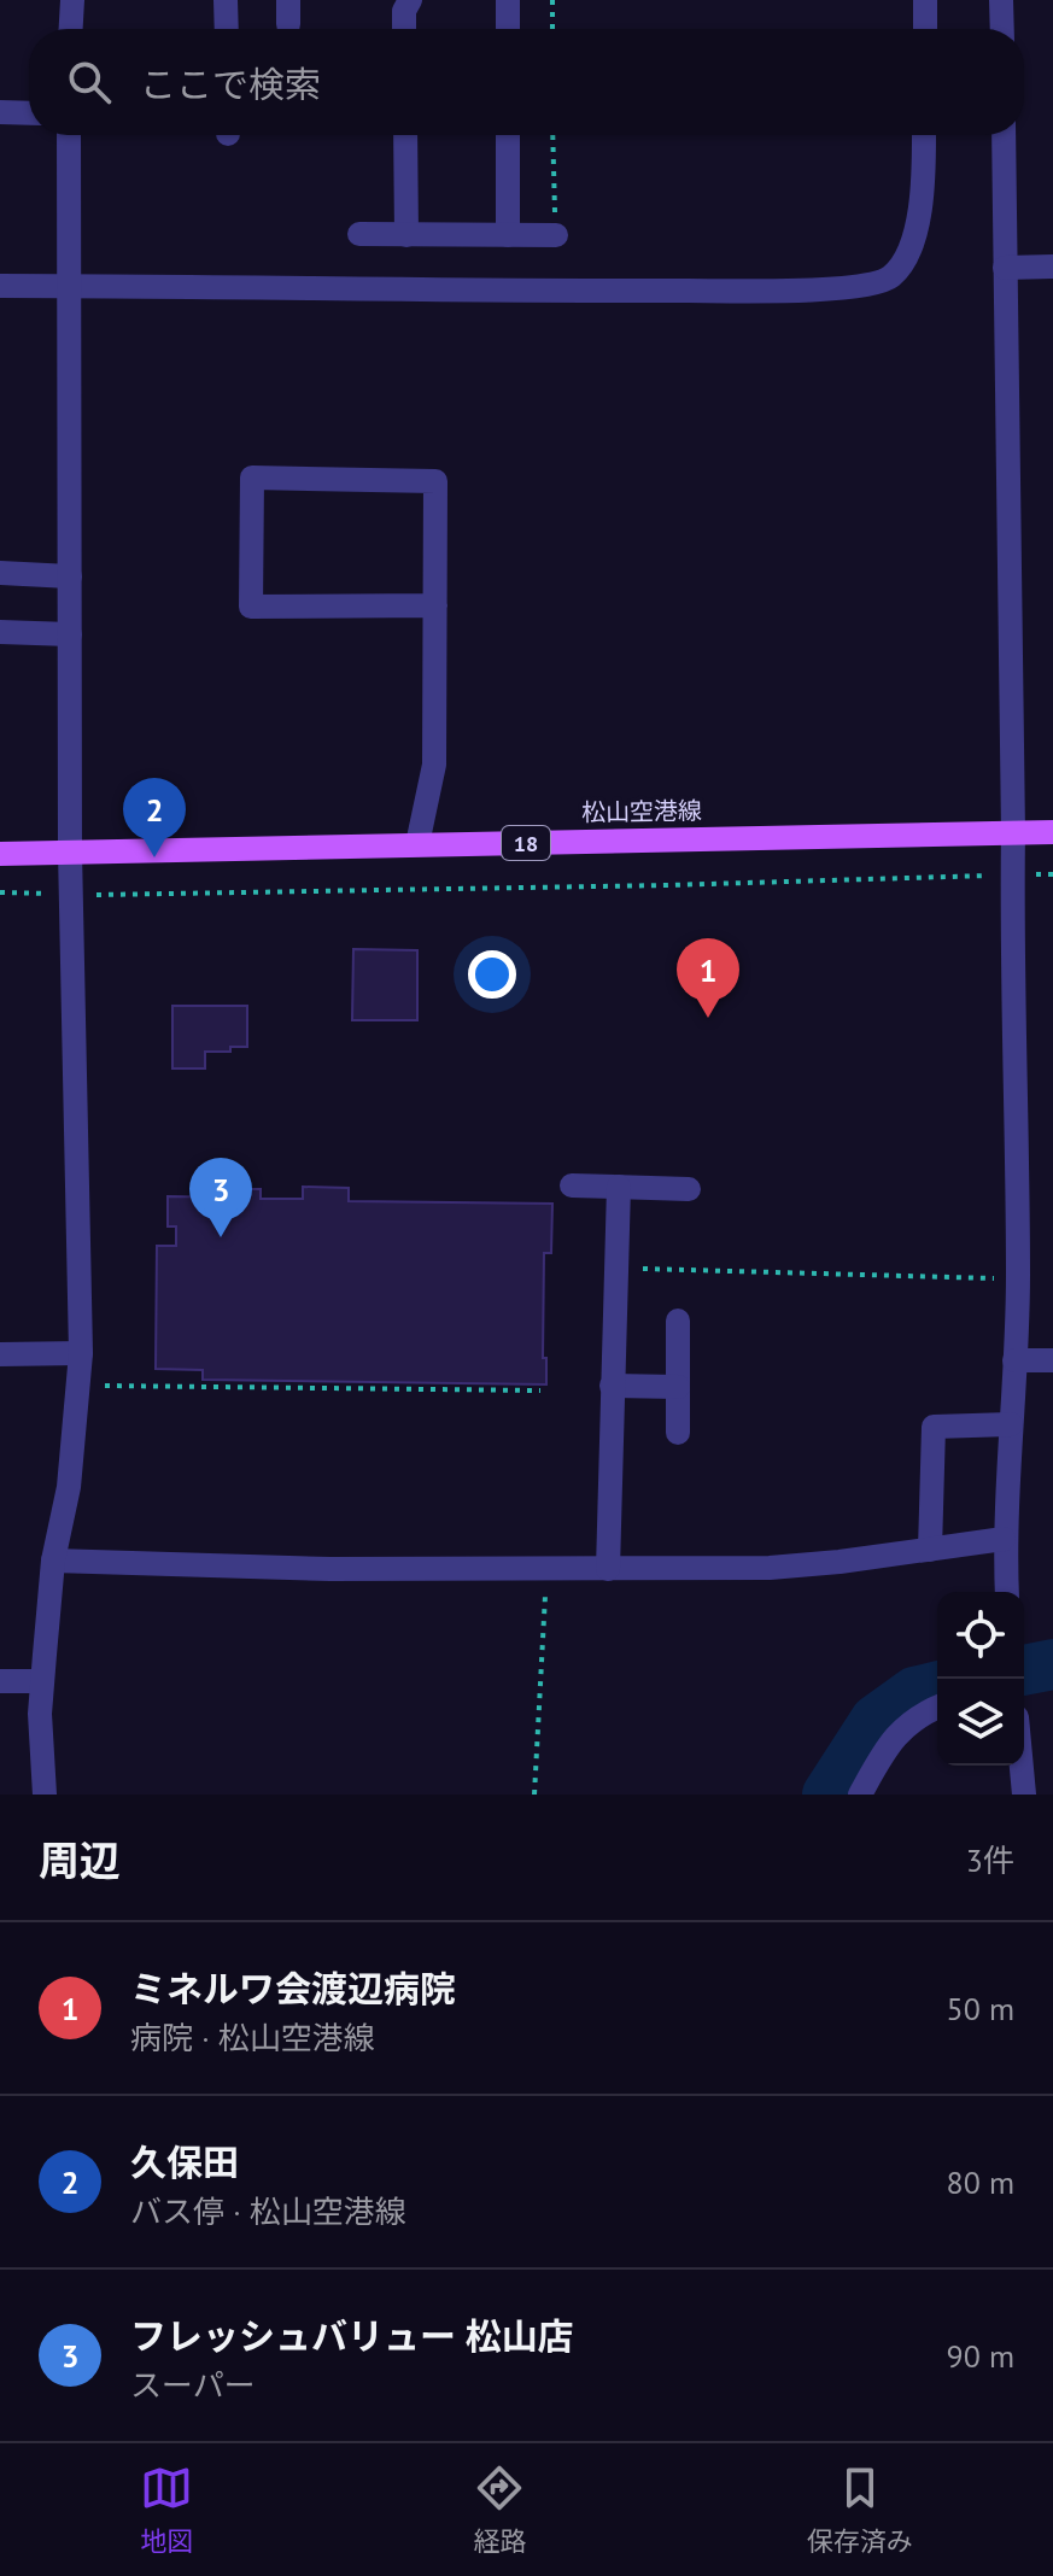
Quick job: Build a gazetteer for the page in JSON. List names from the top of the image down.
{
  "streets": {
    "main road": ["松山空港線", "18"]
  },
  "page": {
    "search": "ここで検索",
    "pins": ["2", "1", "3"],
    "heading": ["周辺", "3件"],
    "list": [
      {
        "mark": "1",
        "name": "ミネルワ会渡辺病院",
        "note": "病院 · 松山空港線",
        "value": "50 m"
      },
      {
        "mark": "2",
        "name": "久保田",
        "note": "バス停 · 松山空港線",
        "value": "80 m"
      },
      {
        "mark": "3",
        "name": "フレッシュバリュー 松山店",
        "note": "スーパー",
        "value": "90 m"
      }
    ],
    "nav": ["地図", "経路", "保存済み"]
  }
}
